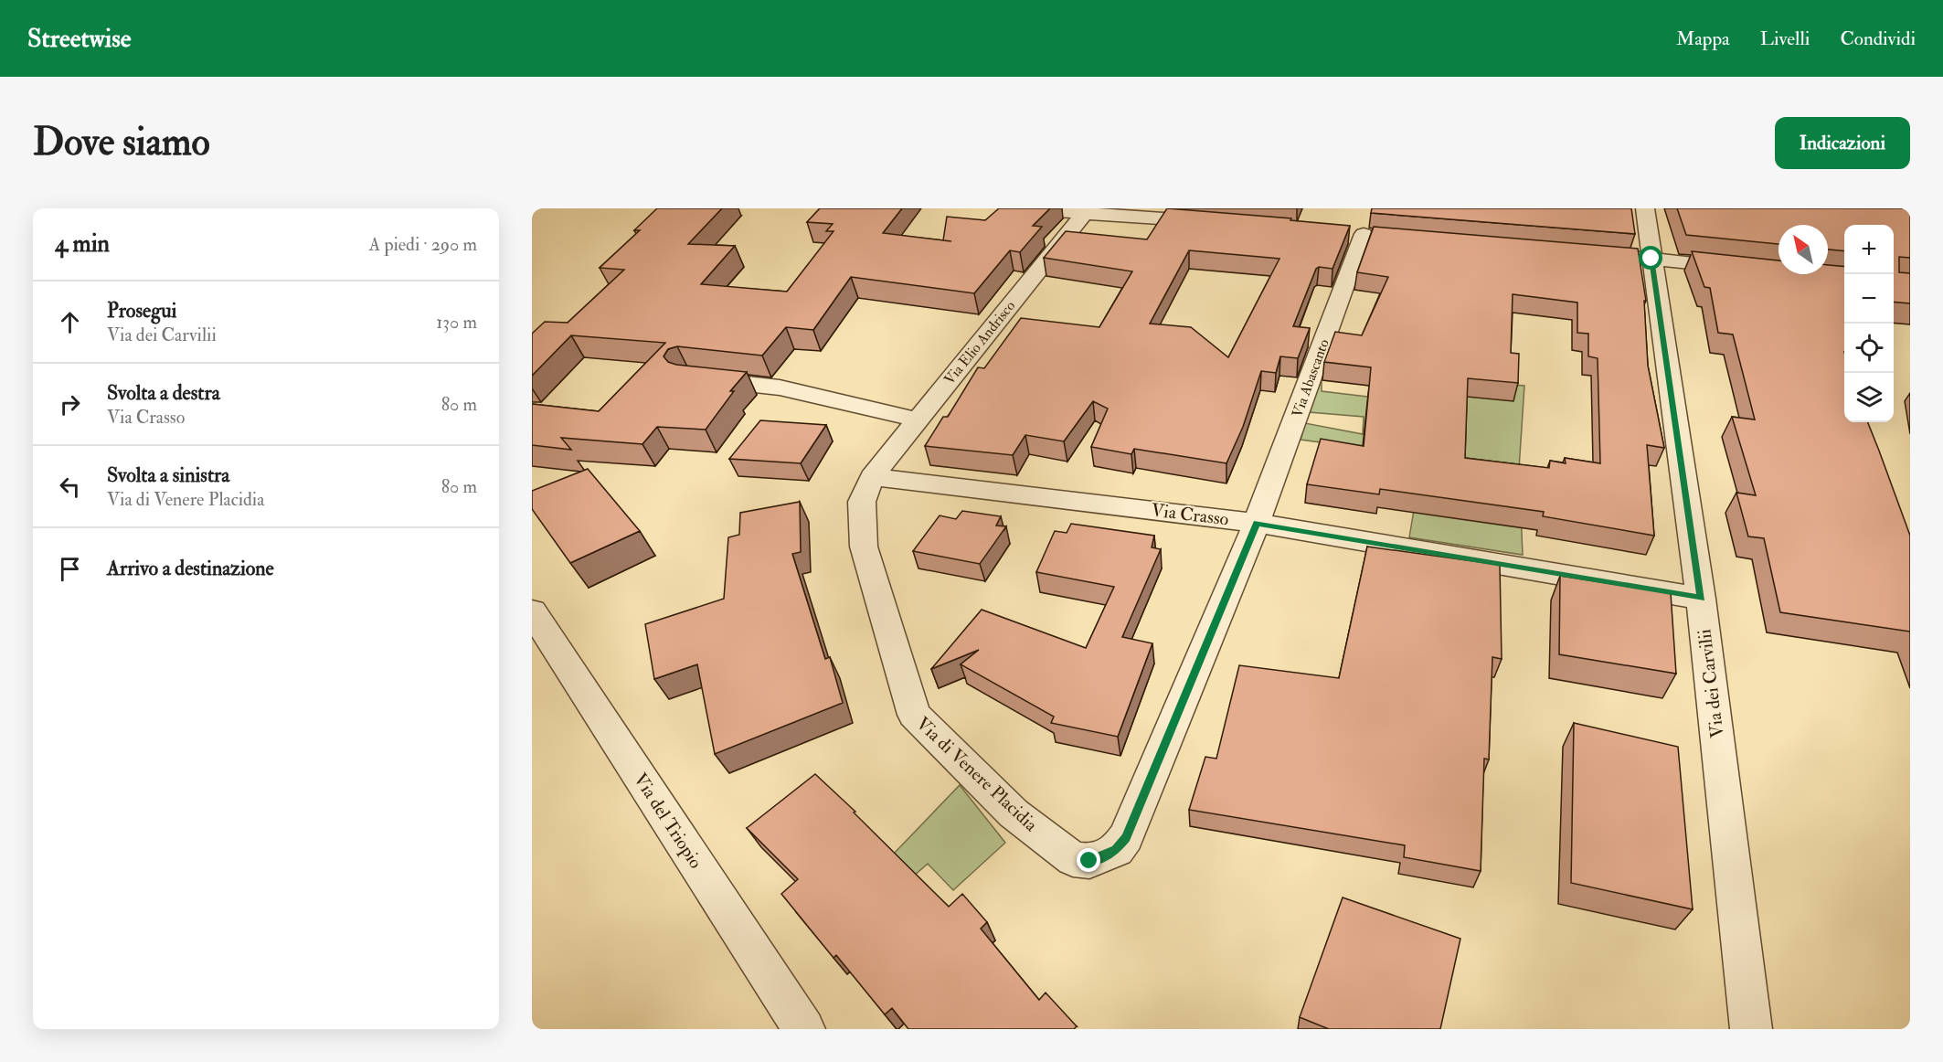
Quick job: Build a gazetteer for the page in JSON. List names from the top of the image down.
{
  "streets": {
    "street": [
      "Via Elio Andrisco",
      "Via Abascanto",
      "Via Crasso",
      "Via dei Carvilii",
      "Via di Venere Placidia",
      "Via del Triopio"
    ]
  },
  "crossings": [
    ["Via Elio Andrisco", "Via Crasso"],
    ["Via Elio Andrisco", "Via di Venere Placidia"],
    ["Via Abascanto", "Via Crasso"],
    ["Via Abascanto", "Via di Venere Placidia"],
    ["Via Crasso", "Via dei Carvilii"],
    ["Via Crasso", "Via di Venere Placidia"]
  ],
  "north": "top left",
  "page": {
    "header": "Streetwise",
    "nav": ["Mappa", "Livelli", "Condividi"],
    "buttons": "Indicazioni",
    "title": "Dove siamo",
    "heading": ["4 min", "A piedi · 290 m"],
    "map_buttons": ["+", "−"],
    "list": [
      ["Prosegui", "Via dei Carvilii", "130 m"],
      ["Svolta a destra", "Via Crasso", "80 m"],
      ["Svolta a sinistra", "Via di Venere Placidia", "80 m"],
      "Arrivo a destinazione"
    ]
  }
}
